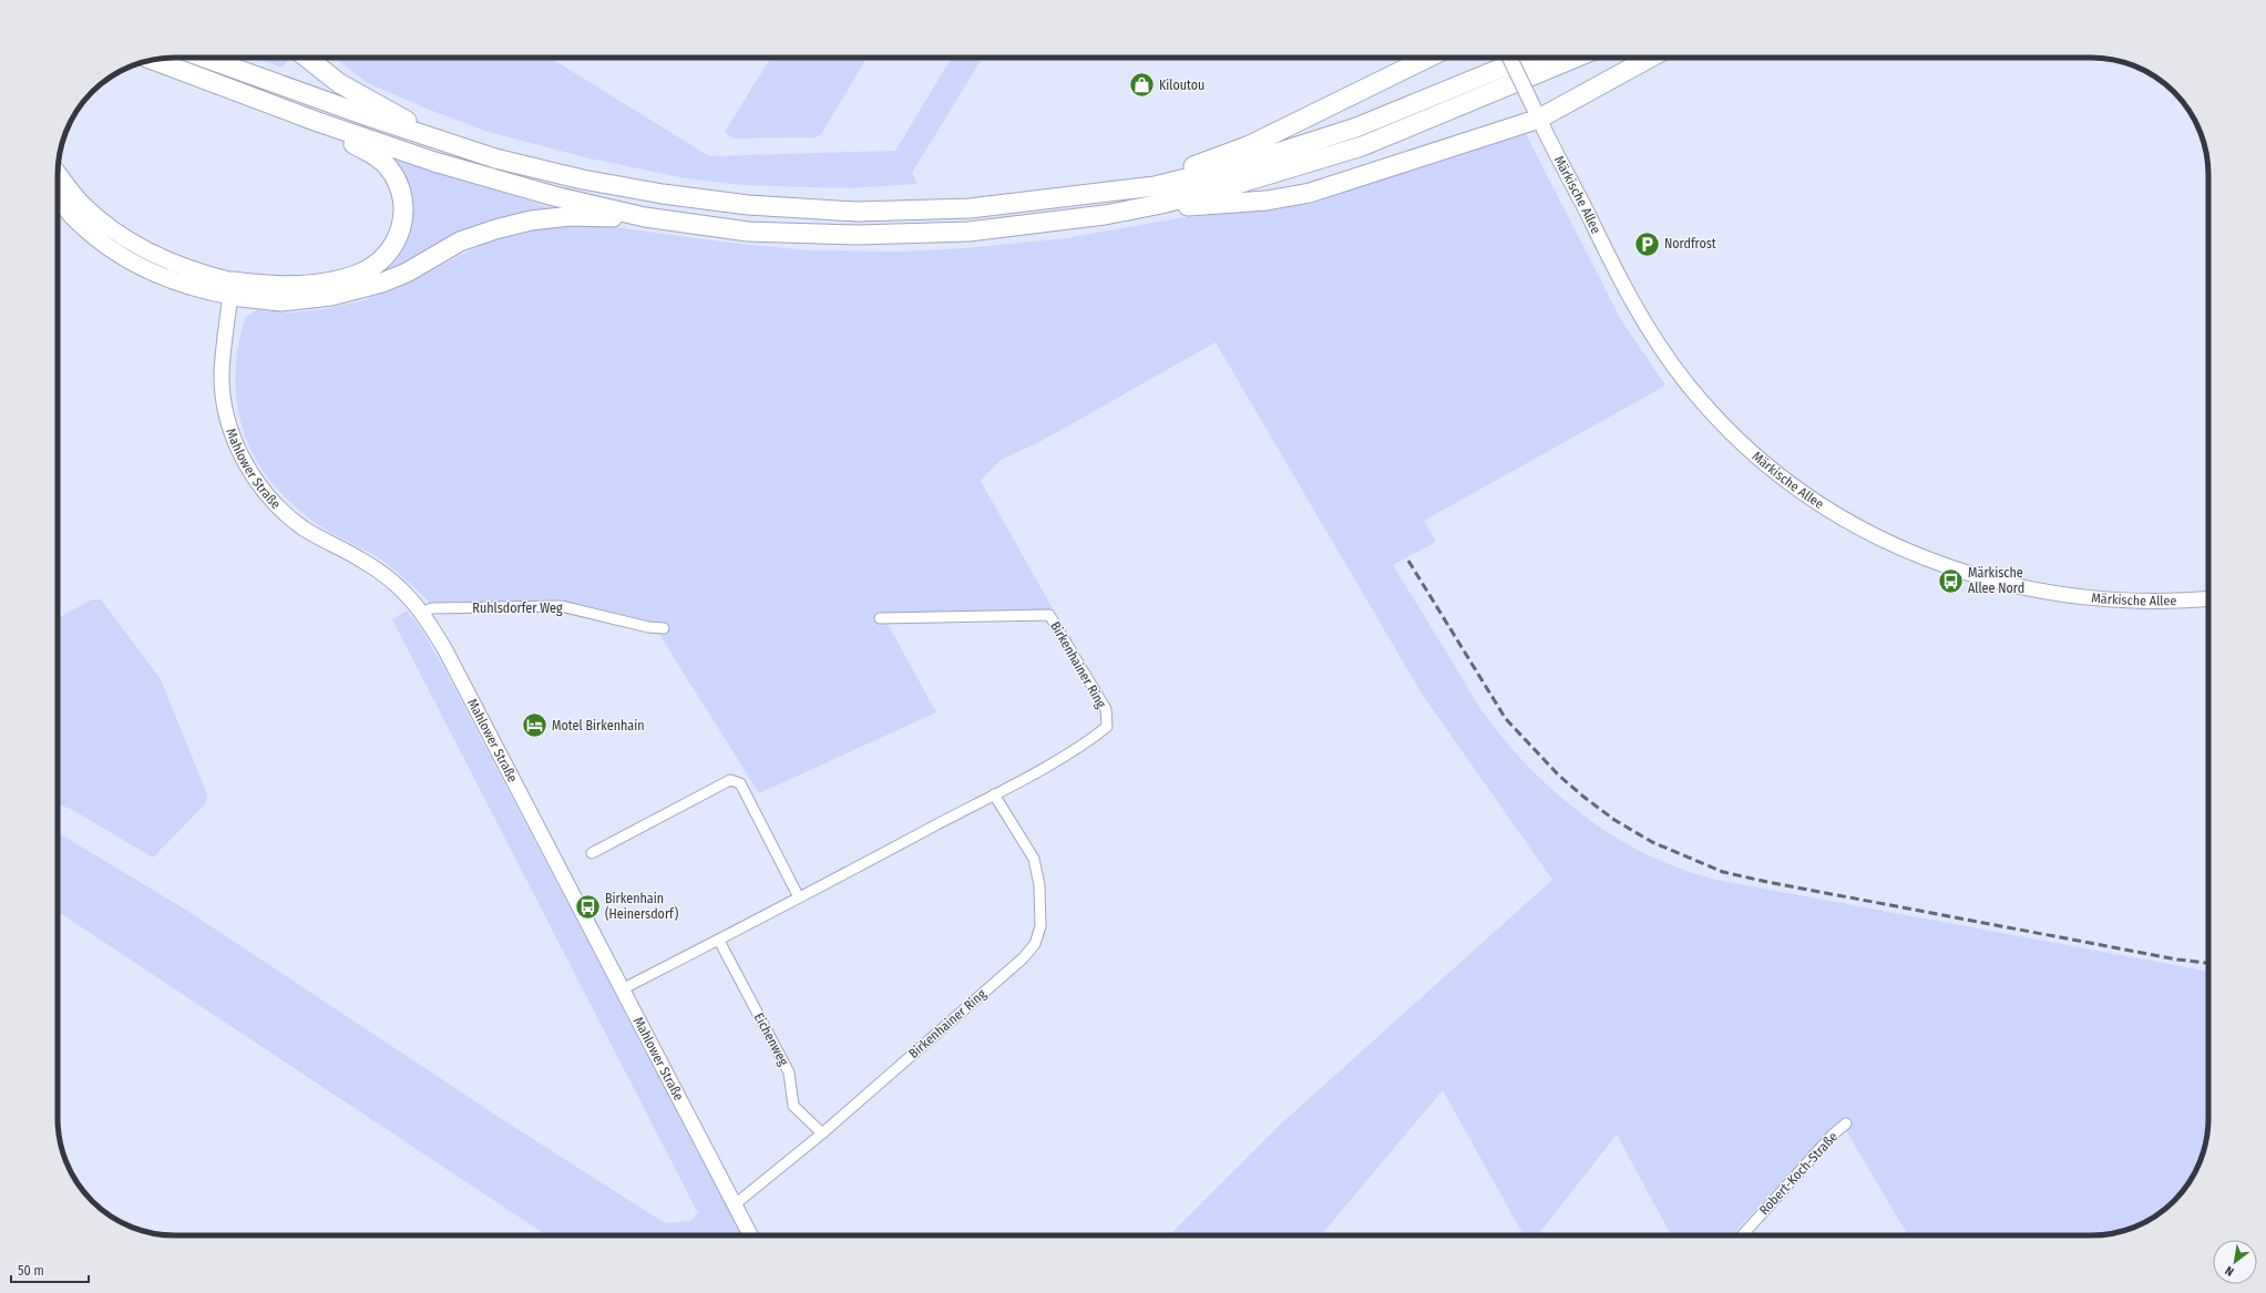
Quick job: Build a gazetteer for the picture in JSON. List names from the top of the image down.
{
  "streets": {
    "main road": ["Märkische Allee", "Mahlower Straße"],
    "street": [
      "Ruhlsdorfer Weg",
      "Birkenhainer Ring",
      "Eichenweg",
      "Robert-Koch-Straße"
    ]
  },
  "crossings": [
    ["Mahlower Straße", "Ruhlsdorfer Weg"],
    ["Mahlower Straße", "Birkenhainer Ring"],
    ["Birkenhainer Ring", "Eichenweg"]
  ],
  "places": {
    "shop": ["Kiloutou"],
    "parking": ["Nordfrost"],
    "bus stop": ["Märkische Allee Nord", "Birkenhain (Heinersdorf)"],
    "hotel": ["Motel Birkenhain"]
  },
  "scale_bar": "50 m",
  "north": "bottom left"
}
